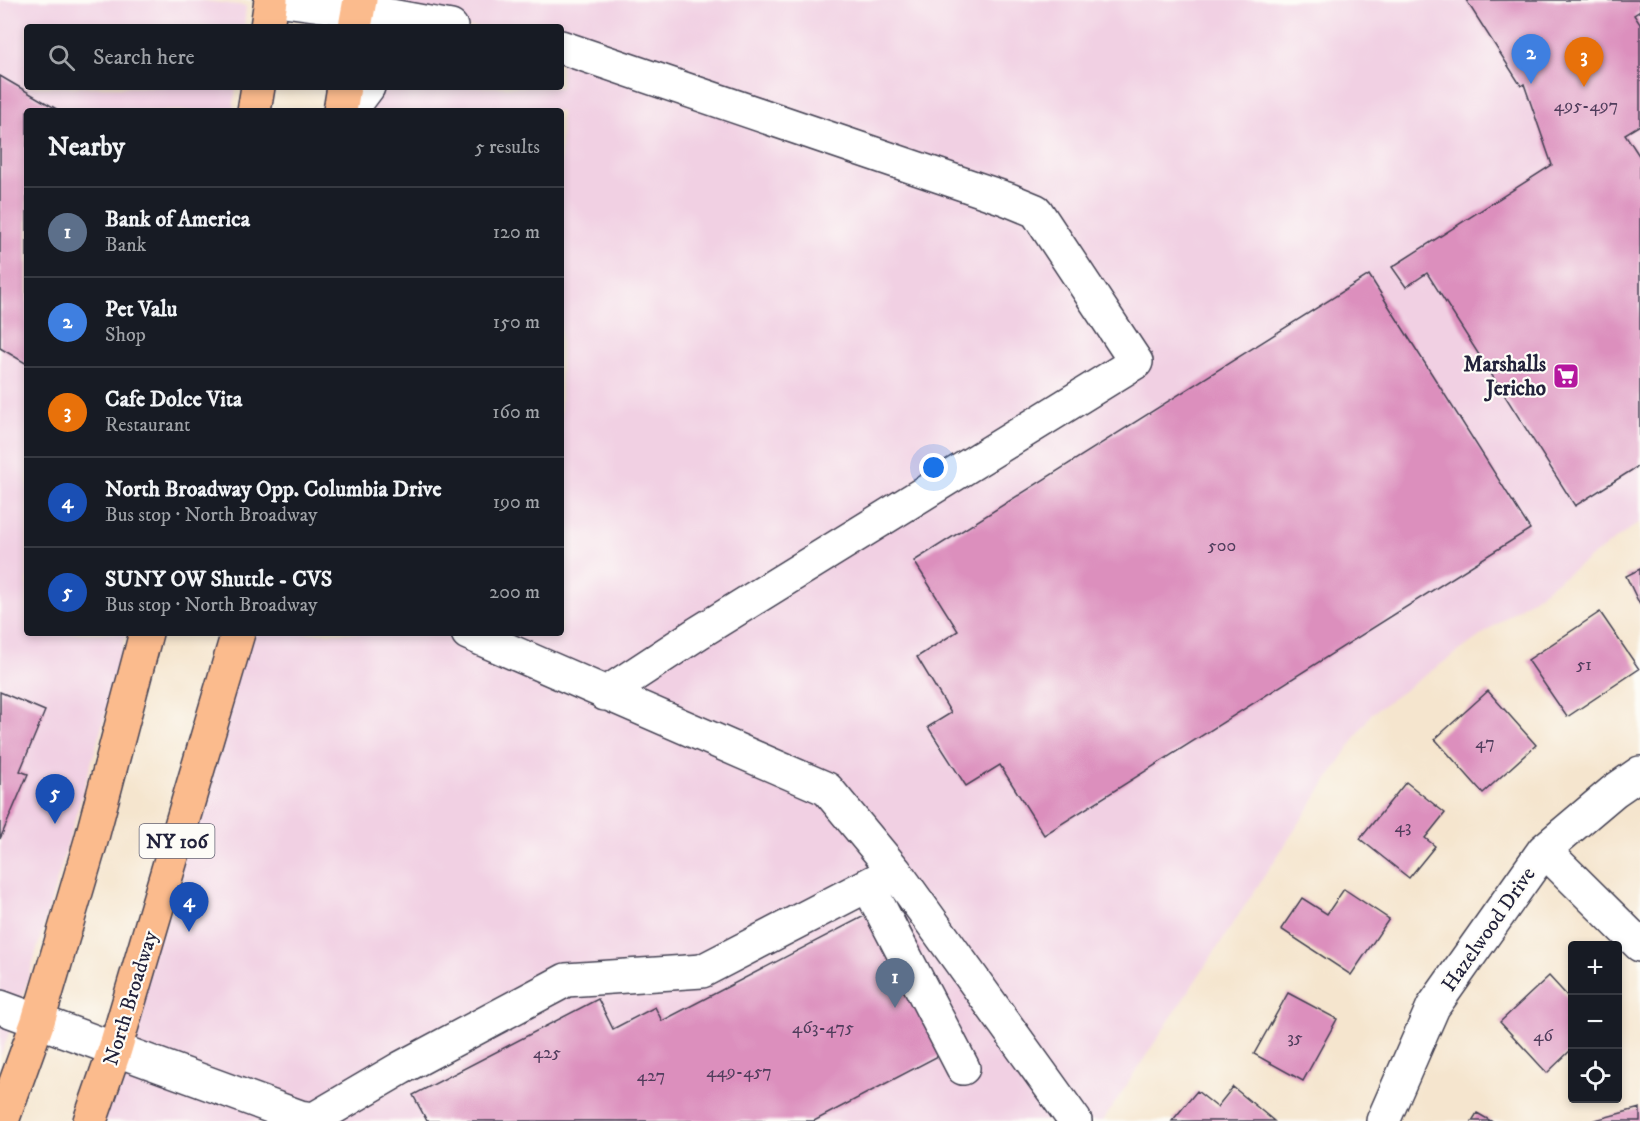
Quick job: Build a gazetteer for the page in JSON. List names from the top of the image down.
{
  "streets": {
    "main road": ["NY 106", "North Broadway"],
    "street": ["Hazelwood Drive"]
  },
  "places": {
    "supermarket": ["Marshalls Jericho"]
  },
  "house_numbers": [
    "495-497",
    "500",
    "51",
    "47",
    "43",
    "463-475",
    "46",
    "35",
    "425",
    "449-457",
    "427"
  ],
  "page": {
    "search": "Search here",
    "pins": [
      "2",
      "3",
      "5",
      "4",
      "1"
    ],
    "heading": ["Nearby", "5 results"],
    "list": [
      {
        "mark": "1",
        "name": "Bank of America",
        "note": "Bank",
        "value": "120 m"
      },
      {
        "mark": "2",
        "name": "Pet Valu",
        "note": "Shop",
        "value": "150 m"
      },
      {
        "mark": "3",
        "name": "Cafe Dolce Vita",
        "note": "Restaurant",
        "value": "160 m"
      },
      {
        "mark": "4",
        "name": "North Broadway Opp. Columbia Drive",
        "note": "Bus stop · North Broadway",
        "value": "190 m"
      },
      {
        "mark": "5",
        "name": "SUNY OW Shuttle - CVS",
        "note": "Bus stop · North Broadway",
        "value": "200 m"
      }
    ],
    "map_buttons": ["+", "−"]
  }
}
